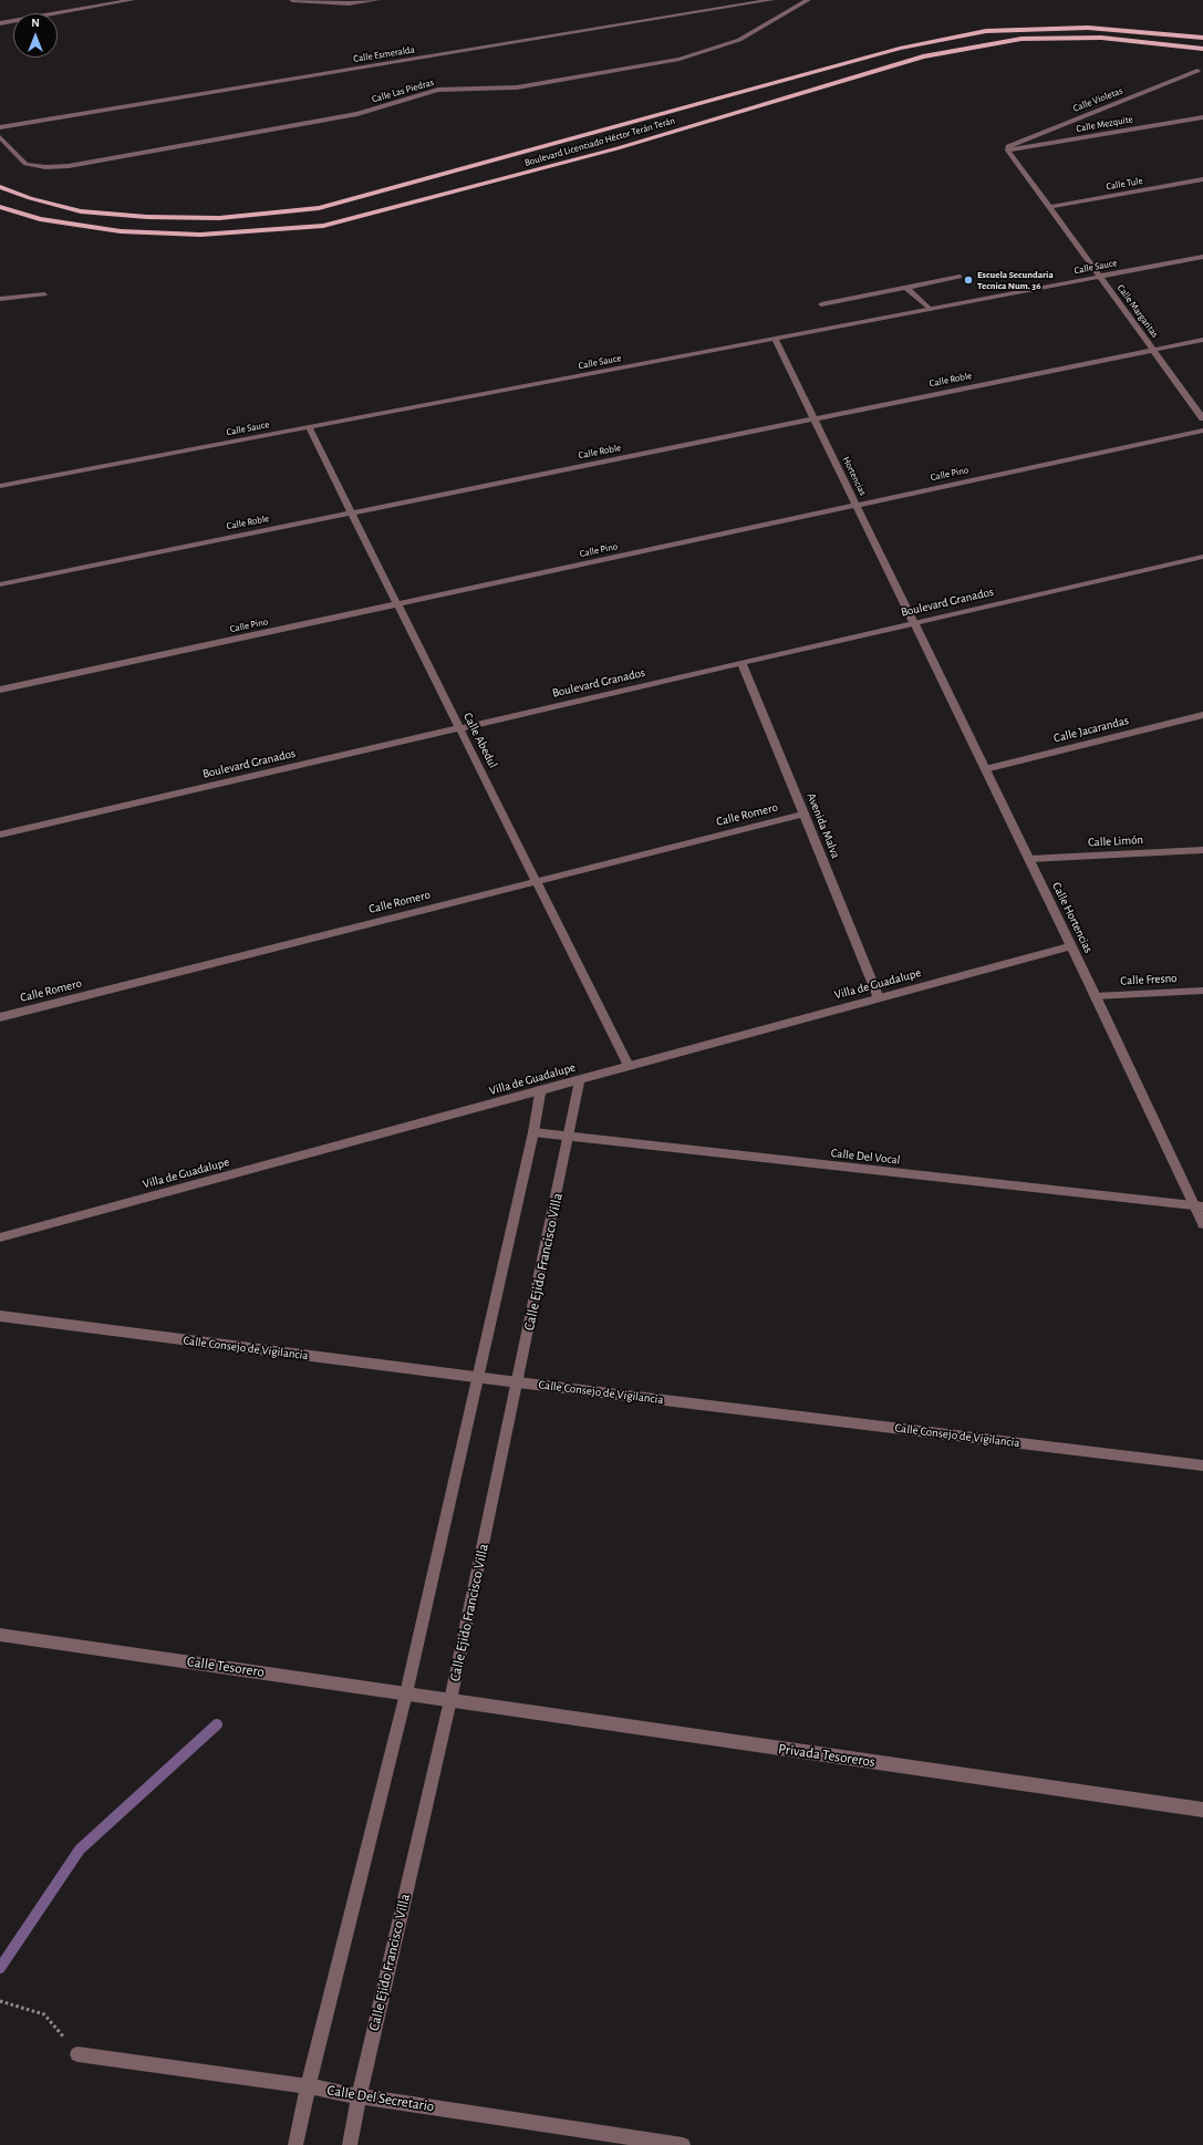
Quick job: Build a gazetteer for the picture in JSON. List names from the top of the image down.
{
  "streets": {
    "main road": ["Boulevard Licenciado Héctor Terán Terán"],
    "street": [
      "Calle Esmeralda",
      "Calle Las Piedras",
      "Calle Violetas",
      "Calle Mezquite",
      "Calle Tule",
      "Calle Sauce",
      "Calle Margaritas",
      "Calle Roble",
      "Calle Pino",
      "Hortencias",
      "Boulevard Granados",
      "Calle Jacarandas",
      "Calle Abedul",
      "Calle Romero",
      "Avenida Malva",
      "Calle Limón",
      "Calle Hortencias",
      "Calle Fresno",
      "Villa de Guadalupe",
      "Calle Del Vocal",
      "Calle Ejido Francisco Villa",
      "Calle Consejo de Vigilancia",
      "Calle Tesorero",
      "Privada Tesoreros",
      "Calle Del Secretario"
    ]
  },
  "crossings": [
    ["Calle Violetas", "Calle Mezquite"],
    ["Calle Violetas", "Calle Margaritas"],
    ["Calle Mezquite", "Calle Margaritas"],
    ["Calle Tule", "Calle Margaritas"],
    ["Calle Sauce", "Calle Margaritas"],
    ["Calle Sauce", "Hortencias"],
    ["Calle Sauce", "Calle Abedul"],
    ["Calle Margaritas", "Calle Roble"],
    ["Calle Roble", "Hortencias"],
    ["Calle Roble", "Calle Abedul"],
    ["Calle Pino", "Hortencias"],
    ["Calle Pino", "Calle Abedul"],
    ["Hortencias", "Boulevard Granados"],
    ["Hortencias", "Calle Hortencias"],
    ["Boulevard Granados", "Calle Abedul"],
    ["Boulevard Granados", "Avenida Malva"],
    ["Boulevard Granados", "Calle Hortencias"],
    ["Calle Jacarandas", "Calle Hortencias"],
    ["Calle Abedul", "Calle Romero"],
    ["Calle Abedul", "Villa de Guadalupe"],
    ["Calle Romero", "Avenida Malva"],
    ["Avenida Malva", "Villa de Guadalupe"],
    ["Calle Limón", "Calle Hortencias"],
    ["Calle Hortencias", "Calle Fresno"],
    ["Calle Hortencias", "Villa de Guadalupe"],
    ["Calle Hortencias", "Calle Del Vocal"],
    ["Villa de Guadalupe", "Calle Ejido Francisco Villa"],
    ["Calle Del Vocal", "Calle Ejido Francisco Villa"],
    ["Calle Ejido Francisco Villa", "Calle Consejo de Vigilancia"],
    ["Calle Ejido Francisco Villa", "Calle Tesorero"],
    ["Calle Ejido Francisco Villa", "Privada Tesoreros"],
    ["Calle Ejido Francisco Villa", "Calle Del Secretario"],
    ["Calle Tesorero", "Privada Tesoreros"]
  ],
  "places": ["Escuela Secundaria Tecnica Num. 36"],
  "north": "top"
}
